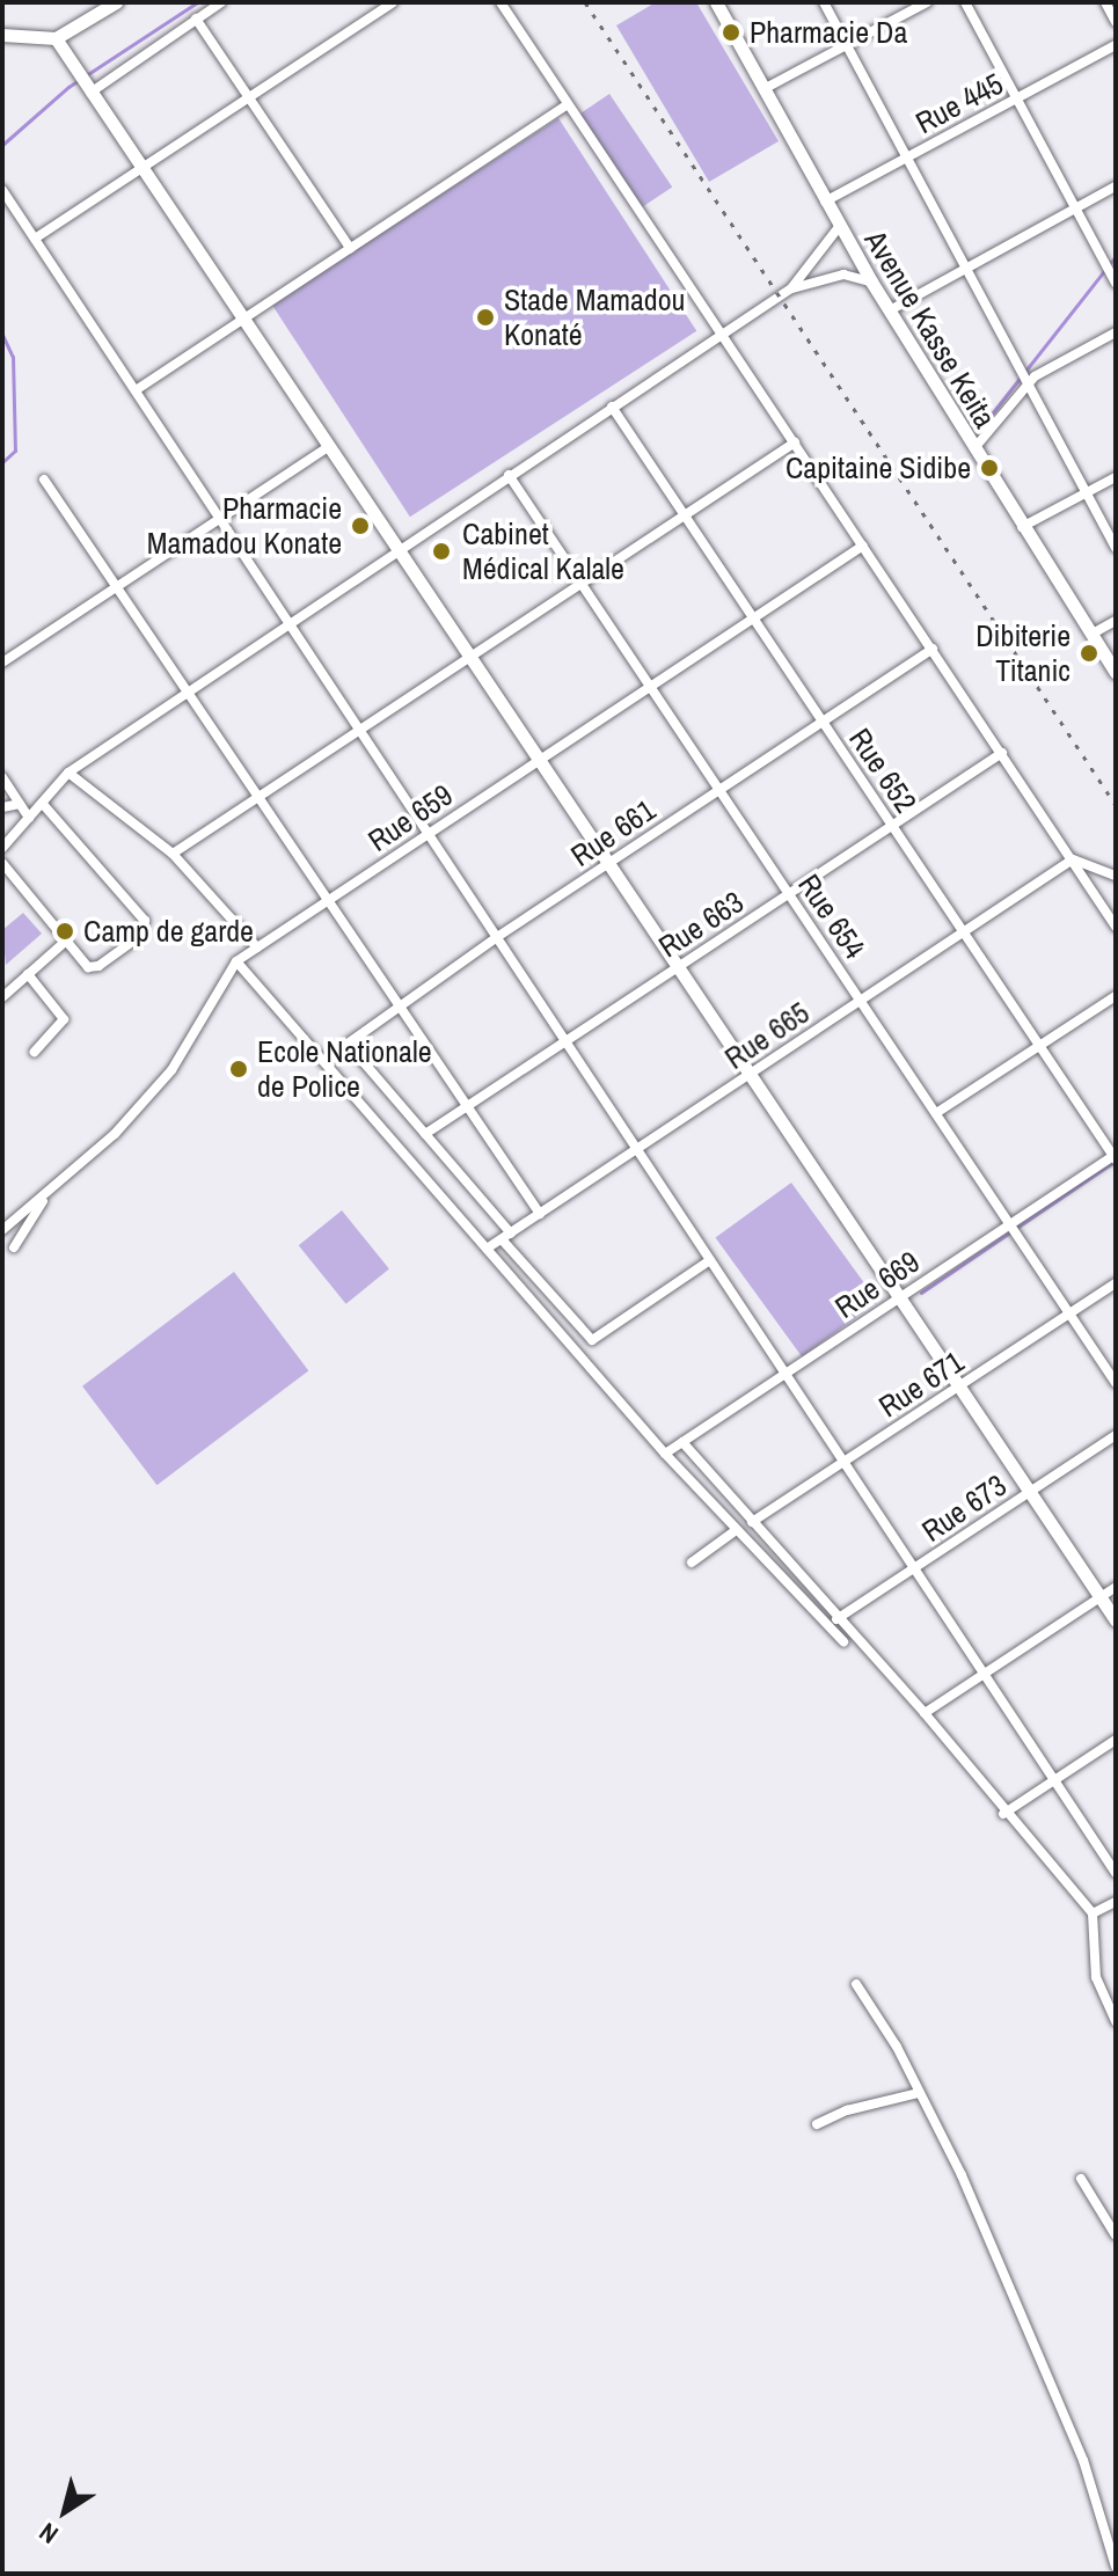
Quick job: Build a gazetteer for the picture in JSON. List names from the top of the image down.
{
  "streets": {
    "street": [
      "Rue 445",
      "Avenue Kasse Keita",
      "Rue 652",
      "Rue 659",
      "Rue 661",
      "Rue 654",
      "Rue 663",
      "Rue 665",
      "Rue 669",
      "Rue 671",
      "Rue 673"
    ]
  },
  "crossings": [
    ["Rue 445", "Avenue Kasse Keita"],
    ["Rue 652", "Rue 659"],
    ["Rue 652", "Rue 661"],
    ["Rue 652", "Rue 663"],
    ["Rue 652", "Rue 665"],
    ["Rue 652", "Rue 669"],
    ["Rue 659", "Rue 654"],
    ["Rue 661", "Rue 654"],
    ["Rue 654", "Rue 663"],
    ["Rue 654", "Rue 665"],
    ["Rue 654", "Rue 669"],
    ["Rue 654", "Rue 671"]
  ],
  "places": [
    "Pharmacie Da",
    "Stade Mamadou Konaté",
    "Capitaine Sidibe",
    "Pharmacie Mamadou Konate",
    "Cabinet Médical Kalale",
    "Dibiterie Titanic",
    "Camp de garde",
    "Ecole Nationale de Police"
  ],
  "north": "bottom left"
}
